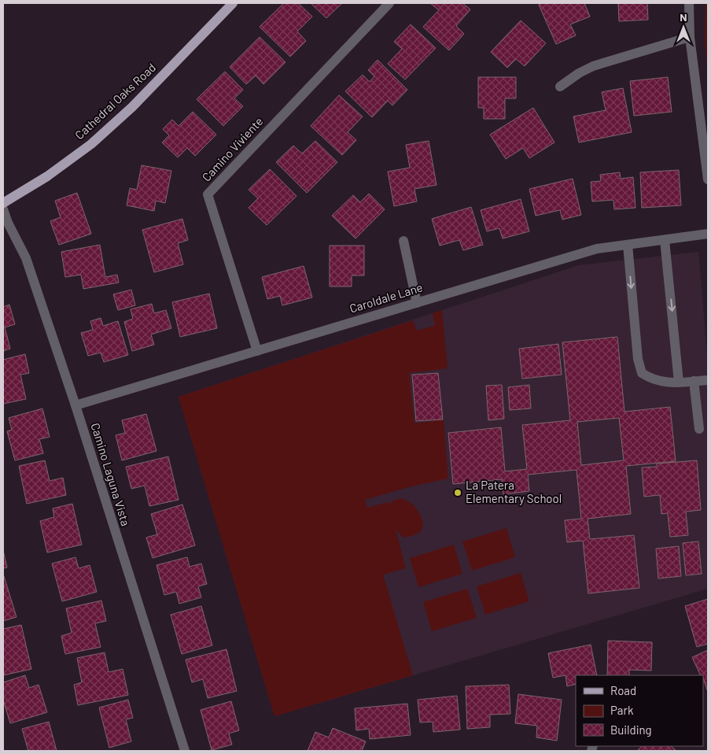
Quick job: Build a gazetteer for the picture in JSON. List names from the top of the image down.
{
  "streets": {
    "main road": ["Cathedral Oaks Road"],
    "street": ["Camino Viviente", "Caroldale Lane", "Camino Laguna Vista"]
  },
  "crossings": [
    ["Camino Viviente", "Caroldale Lane"],
    ["Caroldale Lane", "Camino Laguna Vista"]
  ],
  "places": ["La Patera Elementary School"],
  "legend": ["Road", "Park", "Building"],
  "north": "top"
}
